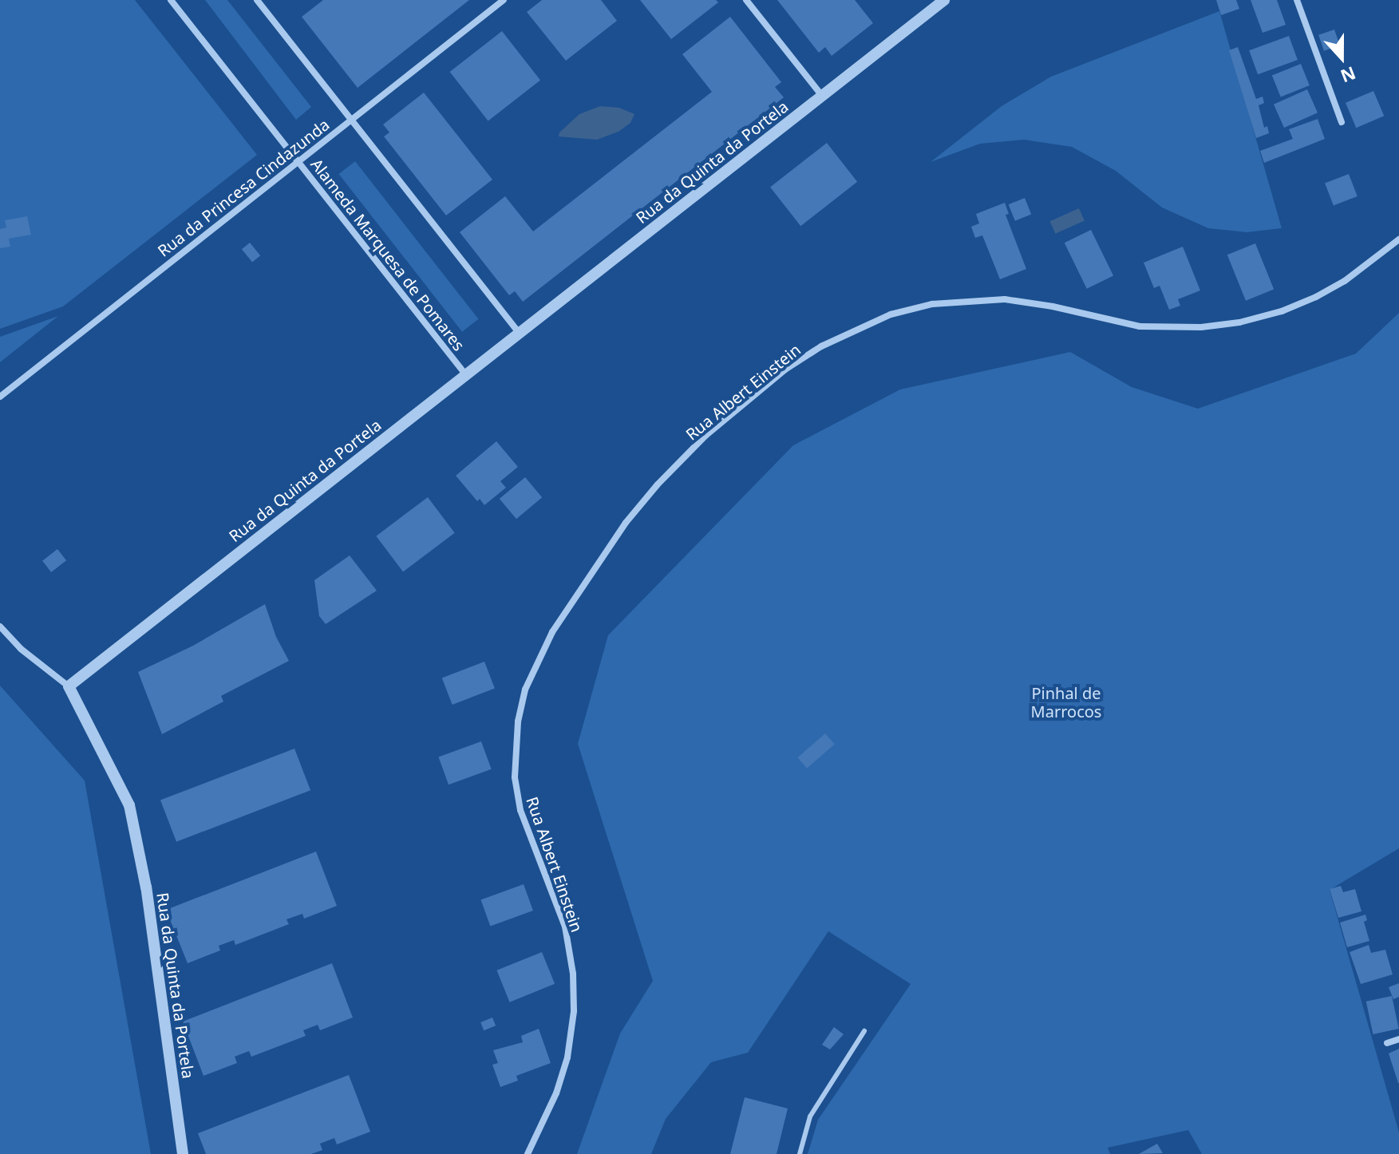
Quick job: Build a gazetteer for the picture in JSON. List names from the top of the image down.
{
  "streets": {
    "street": [
      "Rua da Quinta da Portela",
      "Rua da Princesa Cindazunda",
      "Alameda Marquesa de Pomares",
      "Rua Albert Einstein"
    ]
  },
  "crossings": [
    ["Rua da Quinta da Portela", "Alameda Marquesa de Pomares"],
    ["Rua da Princesa Cindazunda", "Alameda Marquesa de Pomares"]
  ],
  "parks": ["Pinhal de Marrocos"],
  "north": "bottom"
}
